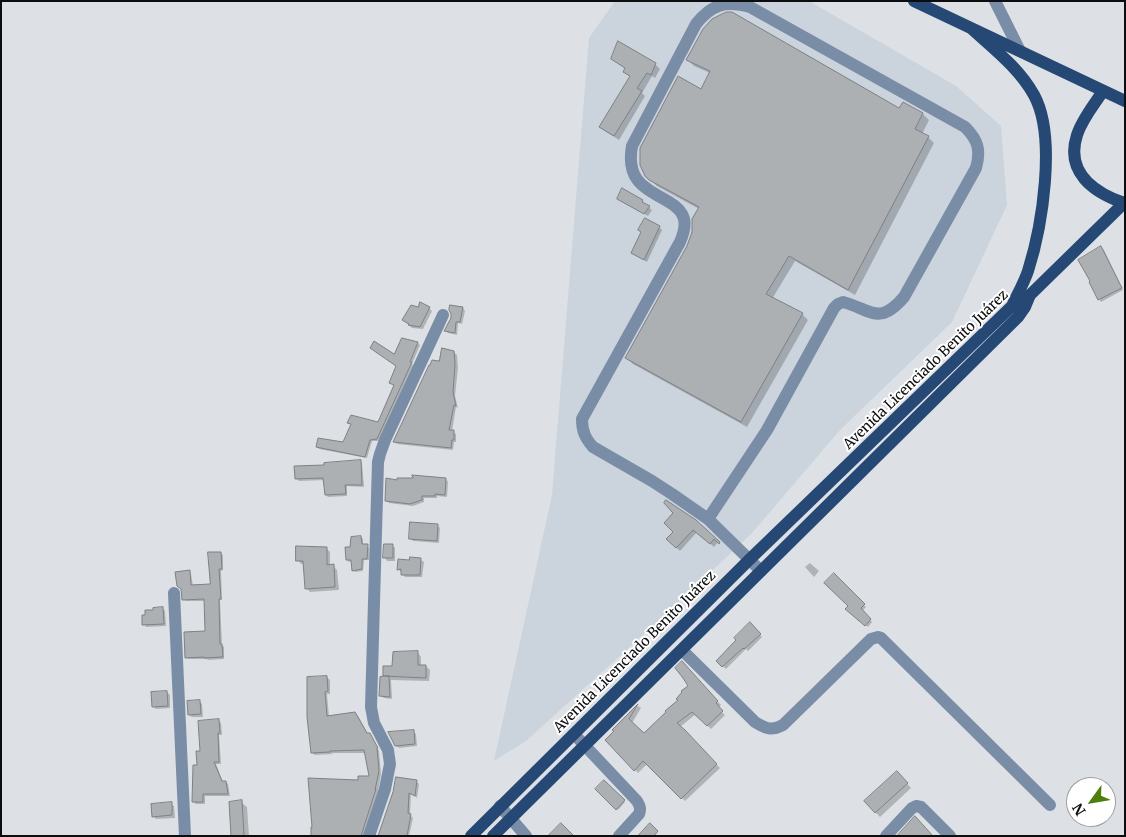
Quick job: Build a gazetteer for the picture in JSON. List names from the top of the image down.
{
  "streets": {
    "main road": ["Avenida Licenciado Benito Juárez"]
  },
  "north": "bottom left"
}
